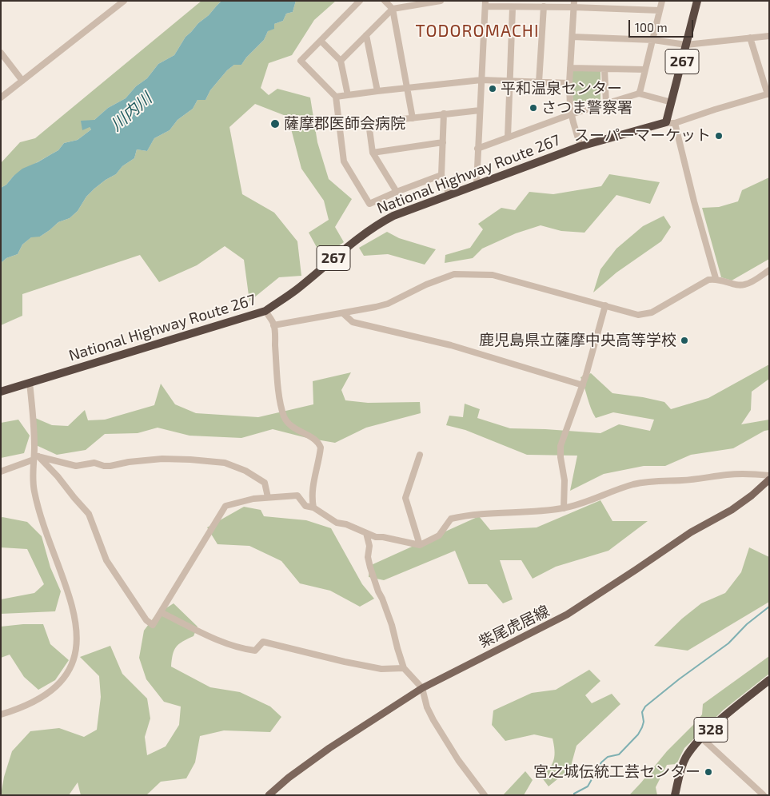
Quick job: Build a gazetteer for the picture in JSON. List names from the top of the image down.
{
  "streets": {
    "highway": ["267", "National Highway Route 267", "328"],
    "main road": ["紫尾虎居線"]
  },
  "crossings": [
    ["267", "National Highway Route 267"]
  ],
  "districts": ["TODOROMACHI"],
  "water": ["川内川"],
  "places": [
    "平和温泉センター",
    "さつま警察署",
    "薩摩郡医師会病院",
    "スーパーマーケット",
    "鹿児島県立薩摩中央高等学校",
    "宮之城伝統工芸センター"
  ],
  "scale_bar": "100 m"
}
